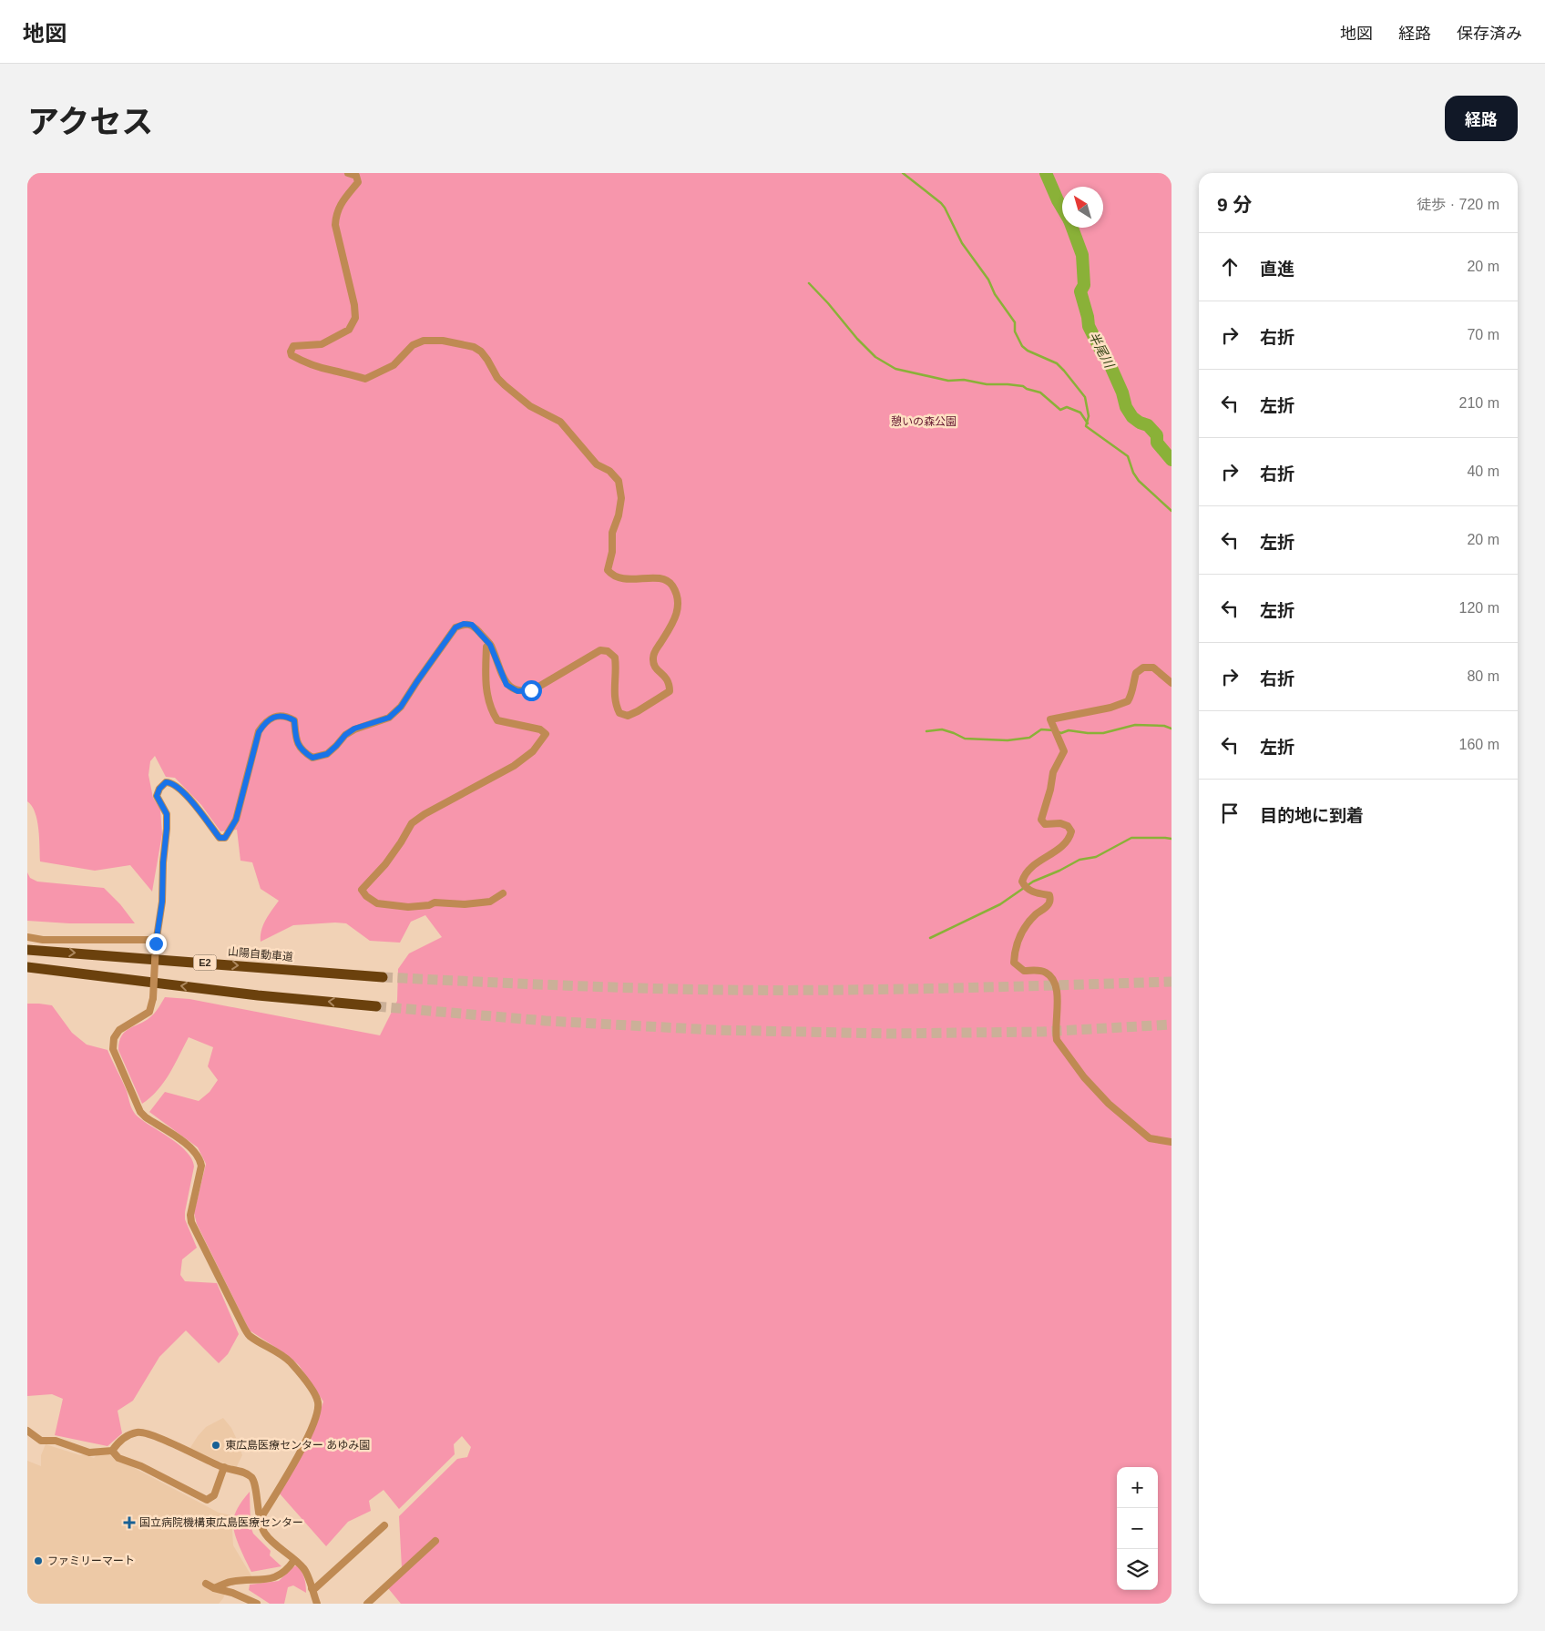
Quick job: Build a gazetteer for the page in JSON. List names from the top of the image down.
{
  "streets": {
    "highway": ["山陽自動車道", "E2"]
  },
  "water": ["半尾川"],
  "parks": ["憩いの森公園"],
  "places": {
    "other": ["東広島医療センター あゆみ園", "ファミリーマート"],
    "health": ["国立病院機構東広島医療センター"]
  },
  "north": "top left",
  "page": {
    "header": "地図",
    "nav": ["地図", "経路", "保存済み"],
    "title": "アクセス",
    "buttons": "経路",
    "heading": ["9 分", "徒歩 · 720 m"],
    "list": [
      ["直進", "20 m"],
      ["右折", "70 m"],
      ["左折", "210 m"],
      ["右折", "40 m"],
      ["左折", "20 m"],
      ["左折", "120 m"],
      ["右折", "80 m"],
      ["左折", "160 m"],
      "目的地に到着"
    ],
    "map_buttons": ["+", "−"]
  }
}
